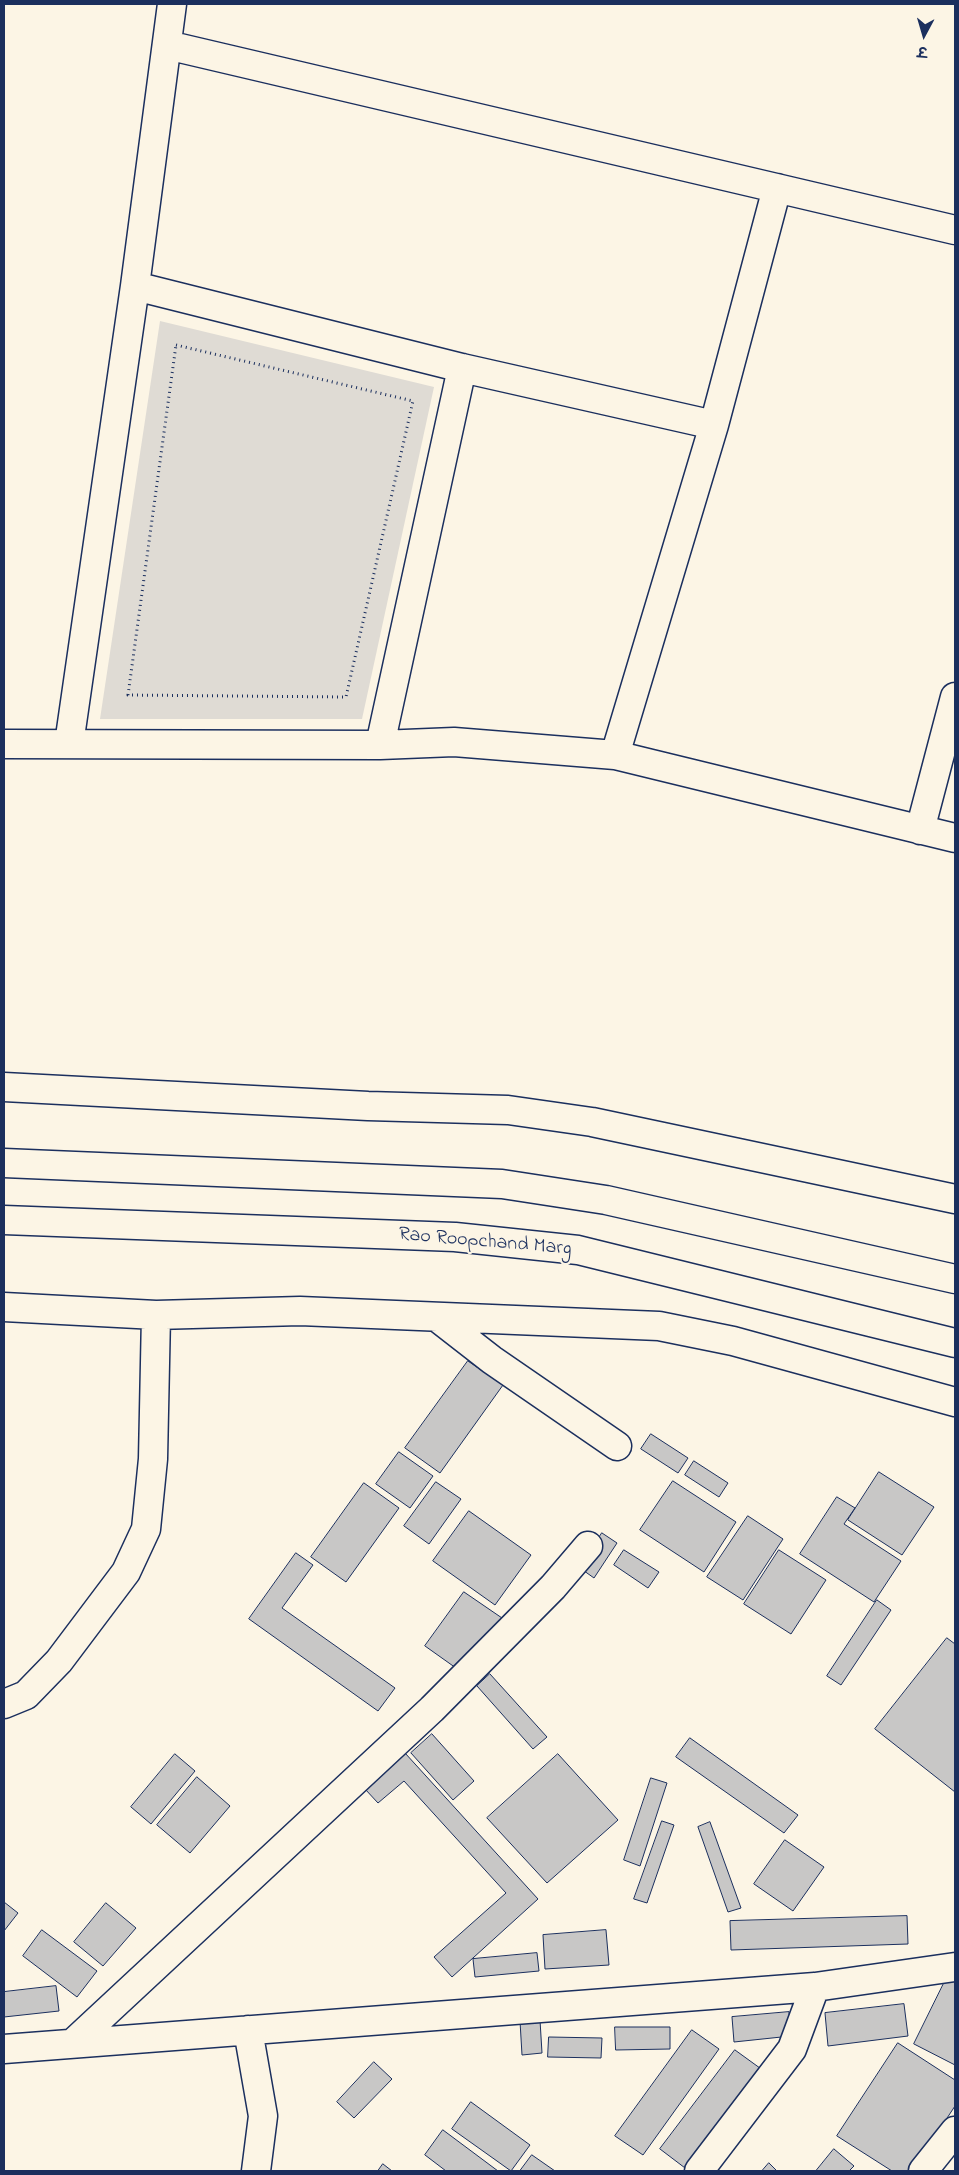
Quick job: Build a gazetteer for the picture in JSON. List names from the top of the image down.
{
  "streets": {
    "street": ["Rao Roopchand Marg"]
  },
  "north": "bottom"
}
